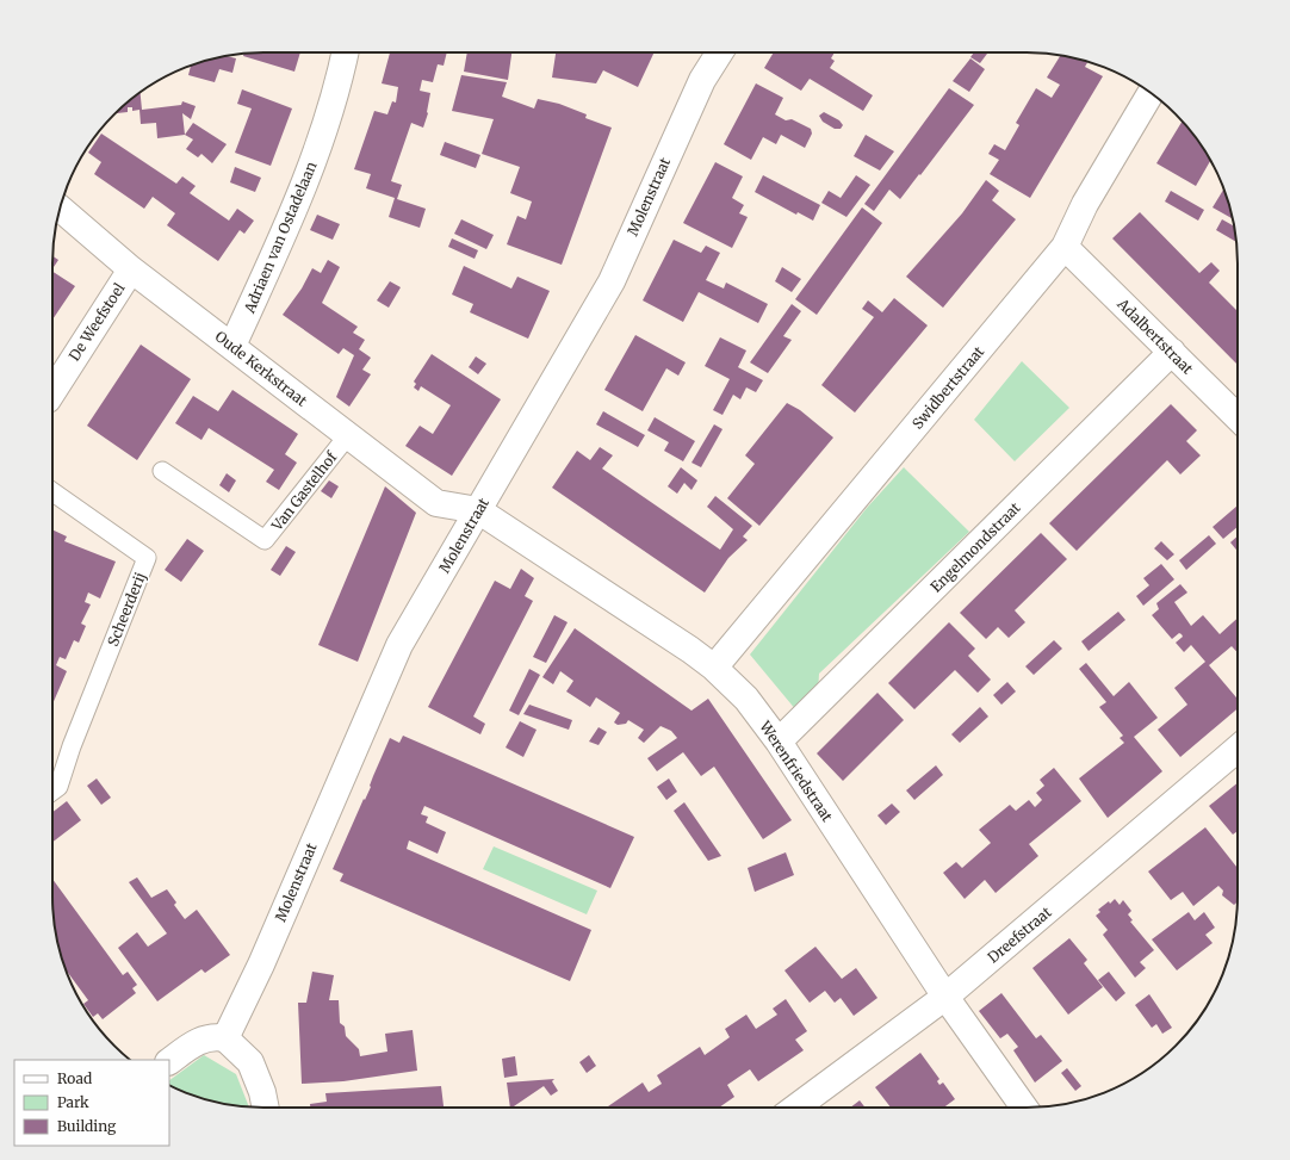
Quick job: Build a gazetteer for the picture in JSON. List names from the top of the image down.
{
  "streets": {
    "street": [
      "Molenstraat",
      "Adriaen van Ostadelaan",
      "De Weefstoel",
      "Adalbertstraat",
      "Oude Kerkstraat",
      "Swidbertstraat",
      "Engelmondstraat",
      "Werenfriedstraat",
      "Dreefstraat"
    ],
    "lane": ["Van Gastelhof", "Scheerderij"]
  },
  "crossings": [
    ["Molenstraat", "Oude Kerkstraat"],
    ["Molenstraat", "Werenfriedstraat"],
    ["Adriaen van Ostadelaan", "Oude Kerkstraat"],
    ["De Weefstoel", "Oude Kerkstraat"],
    ["Adalbertstraat", "Swidbertstraat"],
    ["Adalbertstraat", "Engelmondstraat"],
    ["Oude Kerkstraat", "Van Gastelhof"],
    ["Oude Kerkstraat", "Werenfriedstraat"],
    ["Swidbertstraat", "Werenfriedstraat"],
    ["Engelmondstraat", "Werenfriedstraat"],
    ["Werenfriedstraat", "Dreefstraat"]
  ],
  "legend": ["Road", "Park", "Building"]
}
